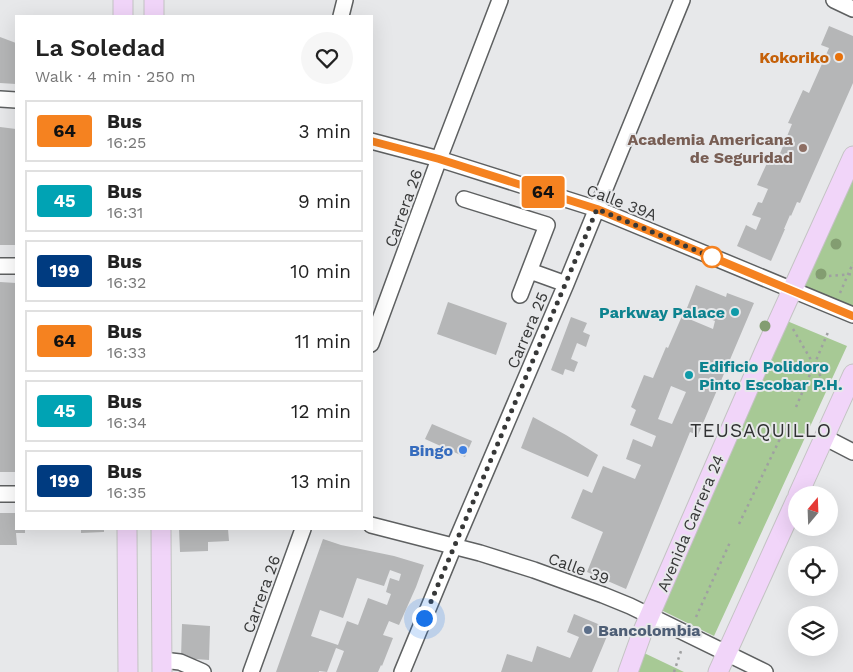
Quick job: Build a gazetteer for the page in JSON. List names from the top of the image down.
{
  "streets": {
    "main road": ["Avenida Carrera 24"],
    "street": [
      "Calle 39A",
      "Carrera 26",
      "Carrera 25",
      "Calle 39"
    ]
  },
  "crossings": [
    ["Calle 39A", "Carrera 26"],
    ["Calle 39A", "Carrera 25"],
    ["Calle 39A", "Avenida Carrera 24"],
    ["Carrera 25", "Calle 39"],
    ["Avenida Carrera 24", "Calle 39"]
  ],
  "districts": ["TEUSAQUILLO"],
  "places": [
    "Kokoriko",
    "Academia Americana de Seguridad",
    "Parkway Palace",
    "Edificio Polidoro Pinto Escobar P.H.",
    "Bingo",
    "Bancolombia"
  ],
  "lines": ["bus line 64"],
  "north": "top",
  "page": {
    "on_map": "64",
    "heading": ["La Soledad", "Walk · 4 min · 250 m"],
    "list": [
      {
        "mark": "64",
        "name": "Bus",
        "note": "16:25",
        "value": "3 min"
      },
      {
        "mark": "45",
        "name": "Bus",
        "note": "16:31",
        "value": "9 min"
      },
      {
        "mark": "199",
        "name": "Bus",
        "note": "16:32",
        "value": "10 min"
      },
      {
        "mark": "64",
        "name": "Bus",
        "note": "16:33",
        "value": "11 min"
      },
      {
        "mark": "45",
        "name": "Bus",
        "note": "16:34",
        "value": "12 min"
      },
      {
        "mark": "199",
        "name": "Bus",
        "note": "16:35",
        "value": "13 min"
      }
    ]
  }
}
